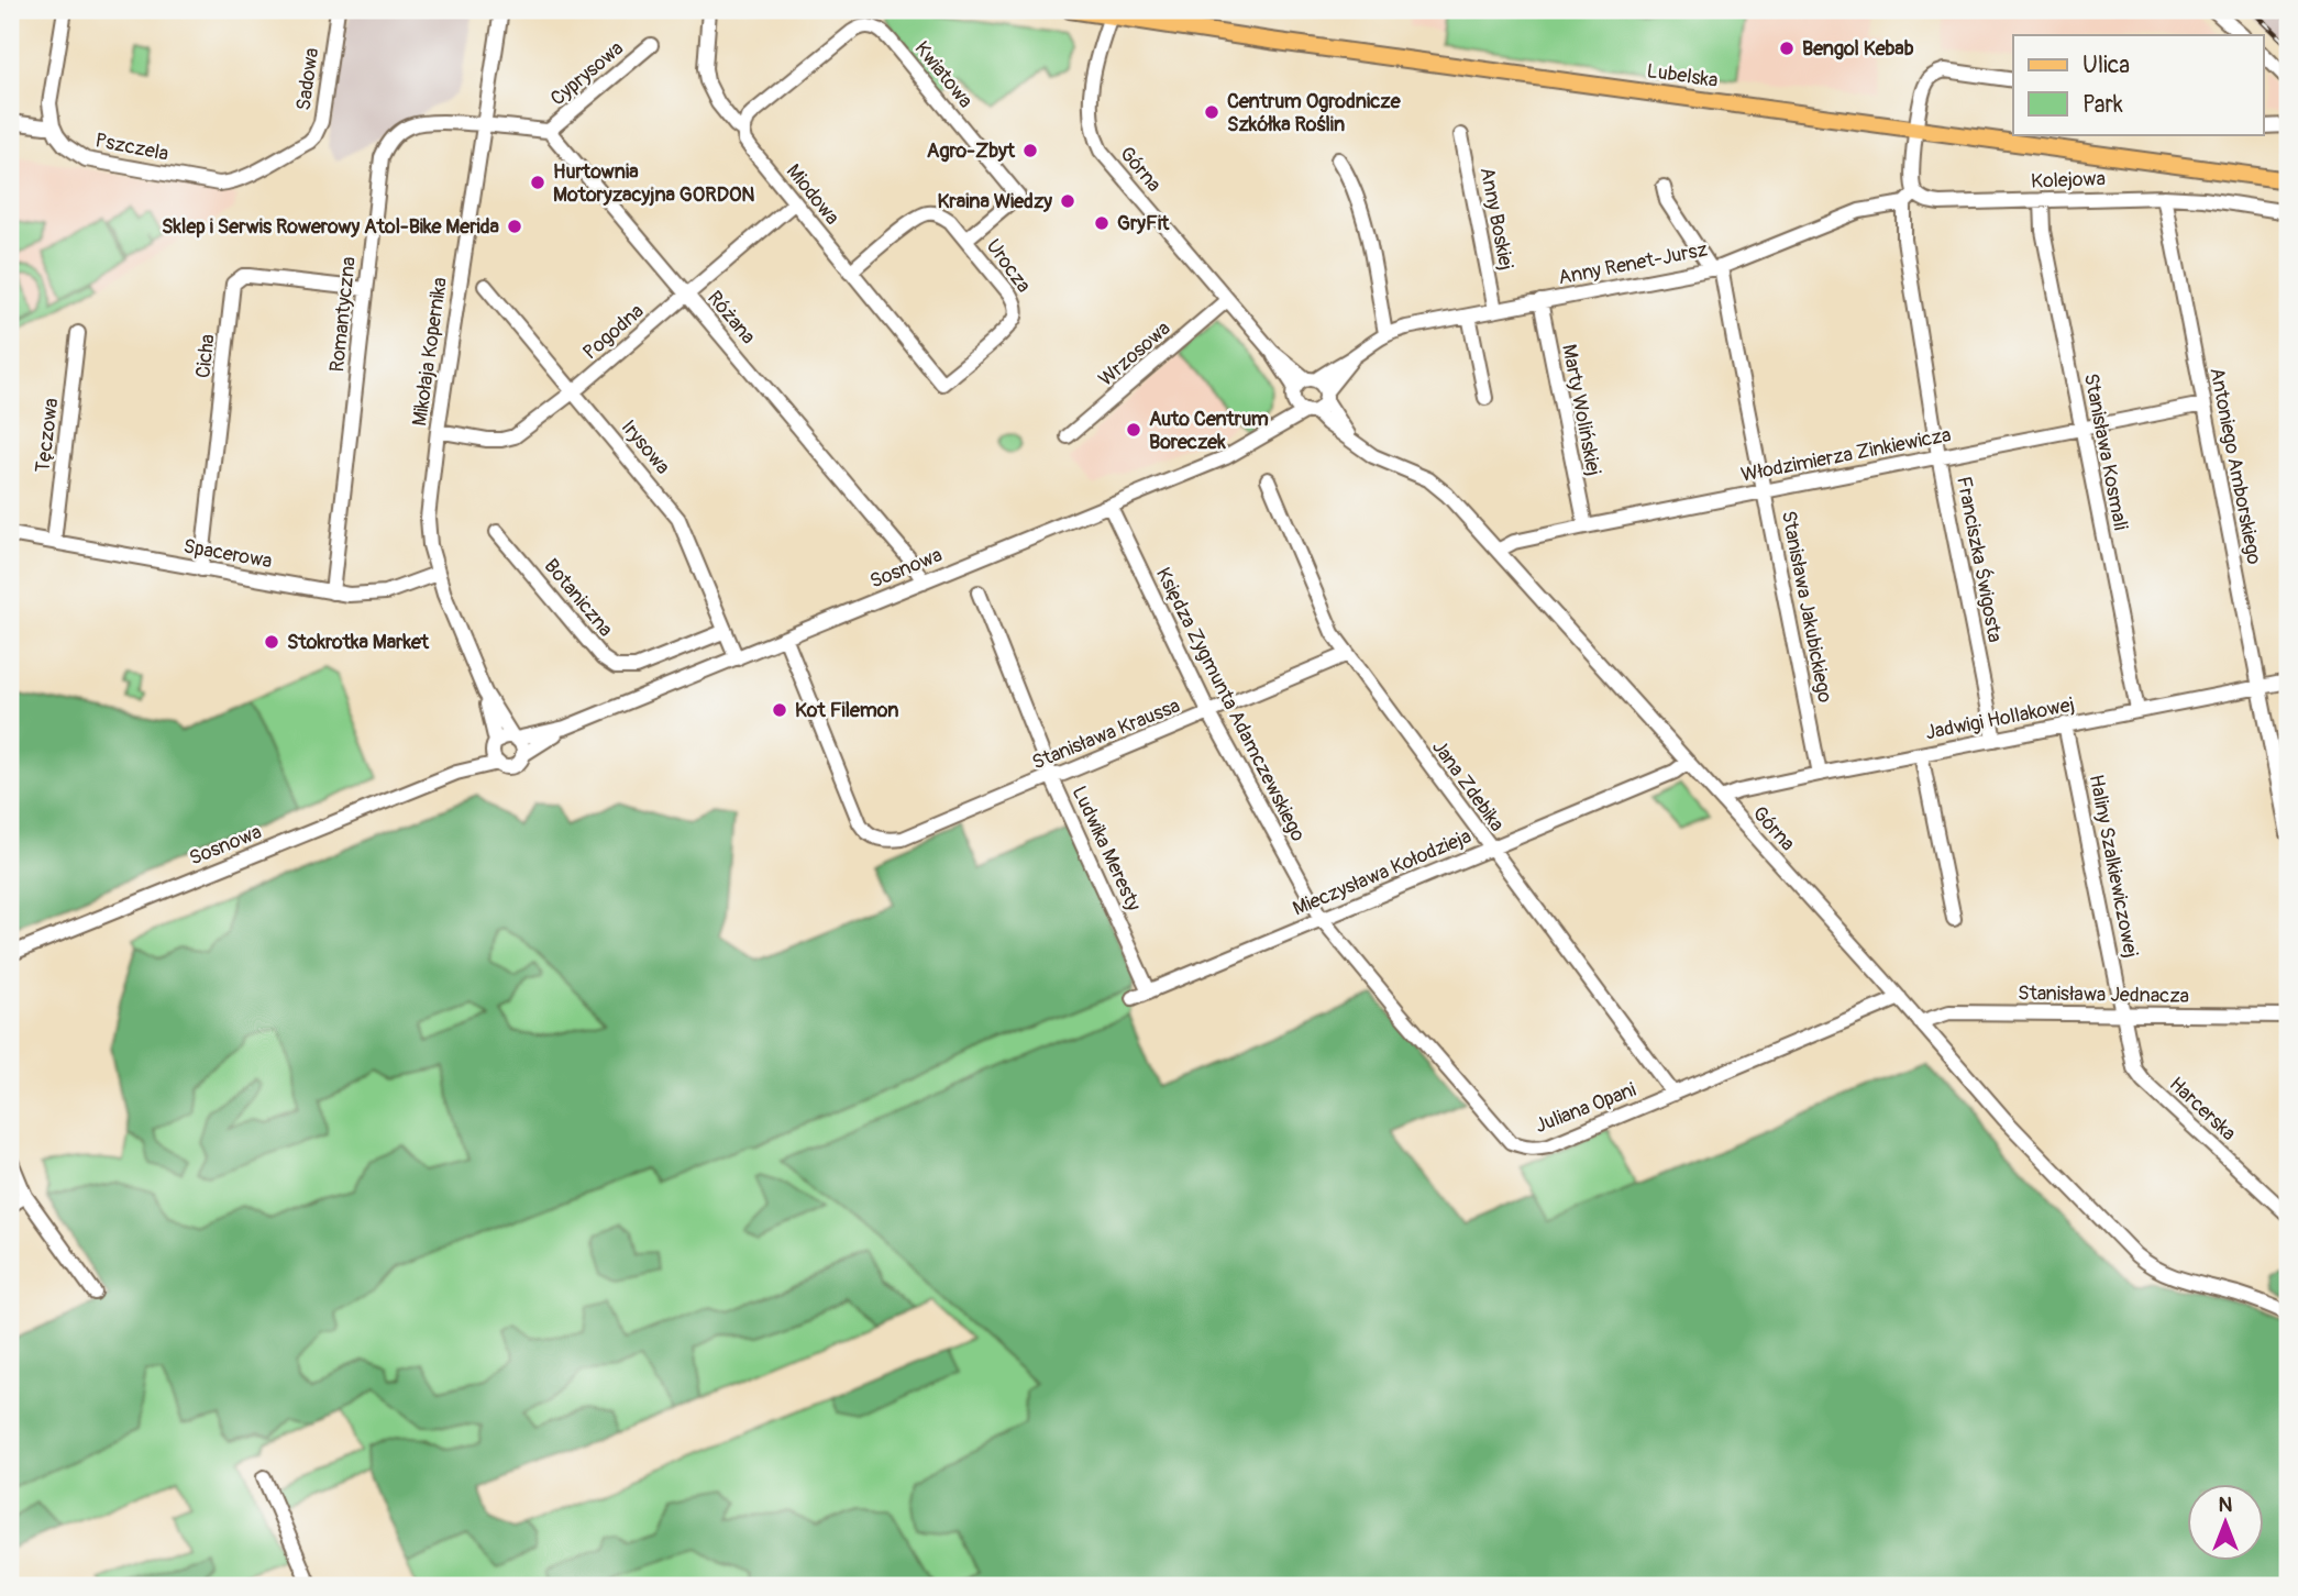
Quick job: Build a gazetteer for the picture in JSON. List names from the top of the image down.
{
  "streets": {
    "main road": ["Lubelska"],
    "street": [
      "Cyprysowa",
      "Kwiatowa",
      "Sadowa",
      "Pszczela",
      "Górna",
      "Kolejowa",
      "Miodowa",
      "Anny Boskiej",
      "Anny Renet-Jursz",
      "Urocza",
      "Romantyczna",
      "Różana",
      "Pogodna",
      "Mikołaja Kopernika",
      "Wrzosowa",
      "Cicha",
      "Marty Wolińskiej",
      "Tęczowa",
      "Irysowa",
      "Stanisława Kosmali",
      "Włodzimierza Zinkiewicza",
      "Antoniego Amborskiego",
      "Spacerowa",
      "Franciszka Świgosta",
      "Sosnowa",
      "Botaniczna",
      "Stanisława Jakubickiego",
      "Księdza Zygmunta Adamczewskiego",
      "Jadwigi Hollakowej",
      "Stanisława Kraussa",
      "Jana Zdebika",
      "Ludwika Meresty",
      "Haliny Szalkiewiczowej",
      "Mieczysława Kołodzieja",
      "Stanisława Jednacza",
      "Juliana Opani",
      "Harcerska"
    ]
  },
  "crossings": [
    ["Cyprysowa", "Różana"],
    ["Kwiatowa", "Miodowa"],
    ["Kwiatowa", "Urocza"],
    ["Lubelska", "Górna"],
    ["Sadowa", "Pszczela"],
    ["Górna", "Anny Renet-Jursz"],
    ["Górna", "Wrzosowa"],
    ["Górna", "Włodzimierza Zinkiewicza"],
    ["Górna", "Sosnowa"],
    ["Górna", "Jadwigi Hollakowej"],
    ["Górna", "Mieczysława Kołodzieja"],
    ["Górna", "Stanisława Jednacza"],
    ["Górna", "Juliana Opani"],
    ["Kolejowa", "Stanisława Kosmali"],
    ["Kolejowa", "Antoniego Amborskiego"],
    ["Miodowa", "Urocza"],
    ["Miodowa", "Pogodna"],
    ["Anny Boskiej", "Anny Renet-Jursz"],
    ["Anny Renet-Jursz", "Marty Wolińskiej"],
    ["Anny Renet-Jursz", "Franciszka Świgosta"],
    ["Anny Renet-Jursz", "Sosnowa"],
    ["Anny Renet-Jursz", "Stanisława Jakubickiego"],
    ["Romantyczna", "Mikołaja Kopernika"],
    ["Romantyczna", "Cicha"],
    ["Romantyczna", "Spacerowa"],
    ["Różana", "Pogodna"],
    ["Różana", "Sosnowa"],
    ["Pogodna", "Mikołaja Kopernika"],
    ["Pogodna", "Irysowa"],
    ["Mikołaja Kopernika", "Spacerowa"],
    ["Mikołaja Kopernika", "Sosnowa"],
    ["Cicha", "Spacerowa"],
    ["Marty Wolińskiej", "Włodzimierza Zinkiewicza"],
    ["Tęczowa", "Spacerowa"],
    ["Irysowa", "Sosnowa"],
    ["Irysowa", "Botaniczna"],
    ["Stanisława Kosmali", "Włodzimierza Zinkiewicza"],
    ["Stanisława Kosmali", "Jadwigi Hollakowej"],
    ["Włodzimierza Zinkiewicza", "Antoniego Amborskiego"],
    ["Włodzimierza Zinkiewicza", "Franciszka Świgosta"],
    ["Włodzimierza Zinkiewicza", "Stanisława Jakubickiego"],
    ["Antoniego Amborskiego", "Jadwigi Hollakowej"],
    ["Franciszka Świgosta", "Jadwigi Hollakowej"],
    ["Sosnowa", "Księdza Zygmunta Adamczewskiego"],
    ["Sosnowa", "Stanisława Kraussa"],
    ["Stanisława Jakubickiego", "Jadwigi Hollakowej"],
    ["Księdza Zygmunta Adamczewskiego", "Stanisława Kraussa"],
    ["Księdza Zygmunta Adamczewskiego", "Mieczysława Kołodzieja"],
    ["Księdza Zygmunta Adamczewskiego", "Juliana Opani"],
    ["Jadwigi Hollakowej", "Haliny Szalkiewiczowej"],
    ["Stanisława Kraussa", "Jana Zdebika"],
    ["Stanisława Kraussa", "Ludwika Meresty"],
    ["Jana Zdebika", "Mieczysława Kołodzieja"],
    ["Jana Zdebika", "Juliana Opani"],
    ["Ludwika Meresty", "Mieczysława Kołodzieja"],
    ["Haliny Szalkiewiczowej", "Stanisława Jednacza"],
    ["Haliny Szalkiewiczowej", "Harcerska"],
    ["Mieczysława Kołodzieja", "Juliana Opani"],
    ["Stanisława Jednacza", "Harcerska"]
  ],
  "places": [
    "Bengol Kebab",
    "Centrum Ogrodnicze Szkółka Roślin",
    "Agro-Zbyt",
    "Hurtownia Motoryzacyjna GORDON",
    "Kraina Wiedzy",
    "GryFit",
    "Sklep i Serwis Rowerowy Atol-Bike Merida",
    "Auto Centrum Boreczek",
    "Stokrotka Market",
    "Kot Filemon"
  ],
  "legend": ["Ulica", "Park"],
  "north": "top"
}
